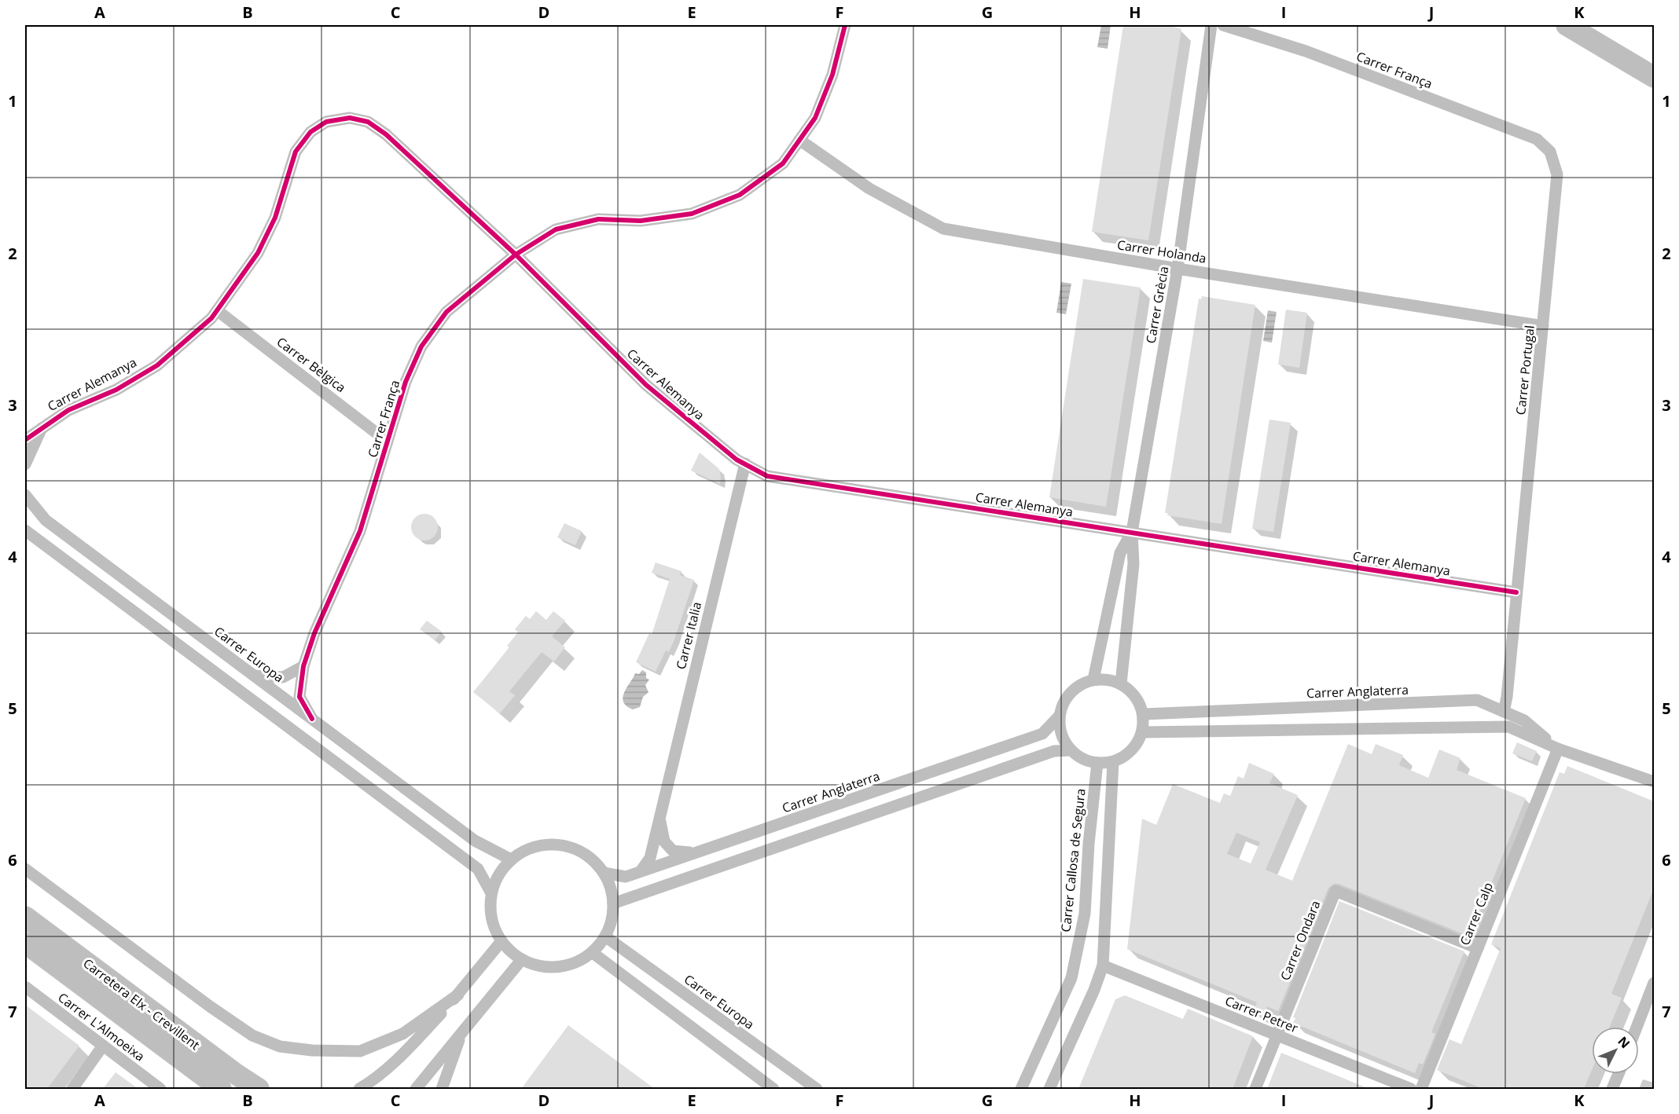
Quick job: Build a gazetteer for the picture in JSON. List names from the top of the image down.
{
  "streets": {
    "highway": ["Carretera Elx - Crevillent"],
    "street": [
      "Carrer França",
      "Carrer Holanda",
      "Carrer Grècia",
      "Carrer Bèlgica",
      "Carrer Portugal",
      "Carrer Alemanya",
      "Carrer Italia",
      "Carrer Europa",
      "Carrer Anglaterra",
      "Carrer Callosa de Segura",
      "Carrer Calp",
      "Carrer Ondara",
      "Carrer Petrer",
      "Carrer L'Almoeixa"
    ]
  },
  "crossings": [
    ["Carrer França", "Carrer Holanda"],
    ["Carrer França", "Carrer Bèlgica"],
    ["Carrer França", "Carrer Portugal"],
    ["Carrer França", "Carrer Alemanya"],
    ["Carrer França", "Carrer Europa"],
    ["Carrer Holanda", "Carrer Grècia"],
    ["Carrer Holanda", "Carrer Portugal"],
    ["Carrer Grècia", "Carrer Alemanya"],
    ["Carrer Grècia", "Carrer Anglaterra"],
    ["Carrer Grècia", "Carrer Callosa de Segura"],
    ["Carrer Bèlgica", "Carrer Alemanya"],
    ["Carrer Portugal", "Carrer Alemanya"],
    ["Carrer Portugal", "Carrer Anglaterra"],
    ["Carrer Alemanya", "Carrer Italia"],
    ["Carrer Italia", "Carrer Anglaterra"],
    ["Carrer Europa", "Carrer Anglaterra"],
    ["Carrer Anglaterra", "Carrer Callosa de Segura"],
    ["Carrer Anglaterra", "Carrer Calp"],
    ["Carrer Calp", "Carrer Ondara"],
    ["Carrer Ondara", "Carrer Petrer"]
  ],
  "north": "top right",
  "grid": {
    "columns": [
      "A",
      "B",
      "C",
      "D",
      "E",
      "F",
      "G",
      "H",
      "I",
      "J",
      "K"
    ],
    "rows": [
      "1",
      "2",
      "3",
      "4",
      "5",
      "6",
      "7"
    ]
  }
}
